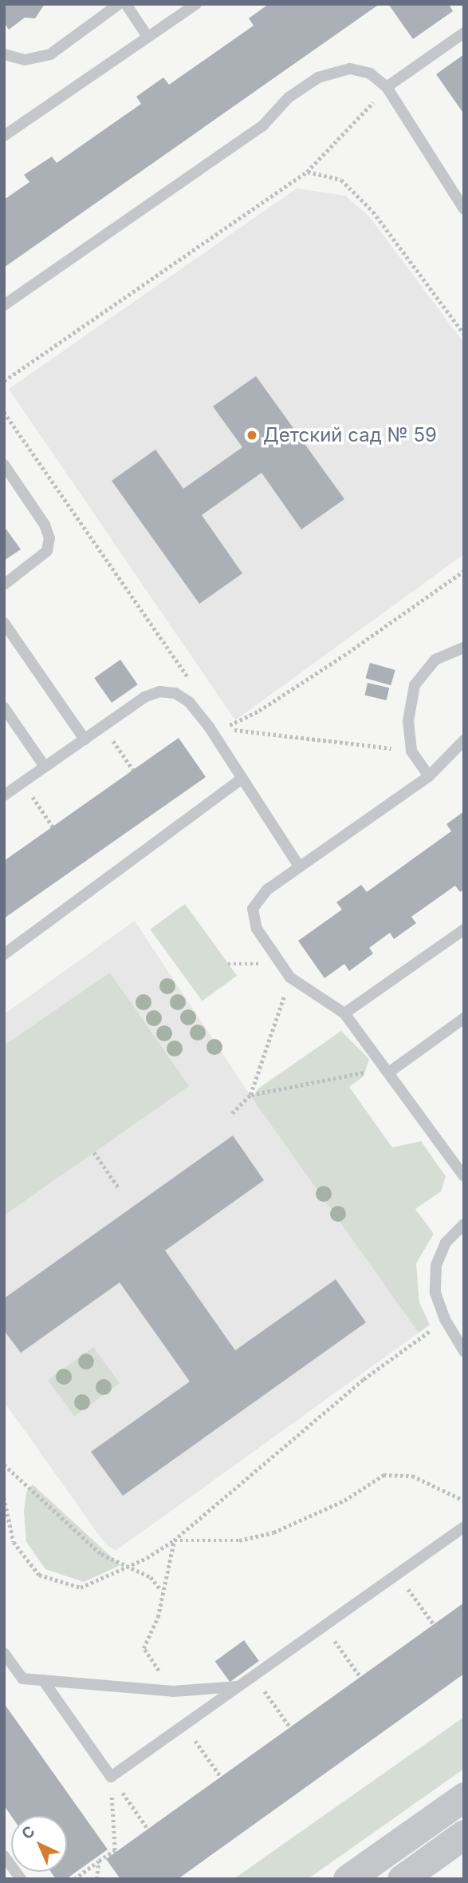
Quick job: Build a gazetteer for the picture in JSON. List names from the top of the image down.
{
  "places": ["Детский сад № 59"],
  "north": "top left"
}
